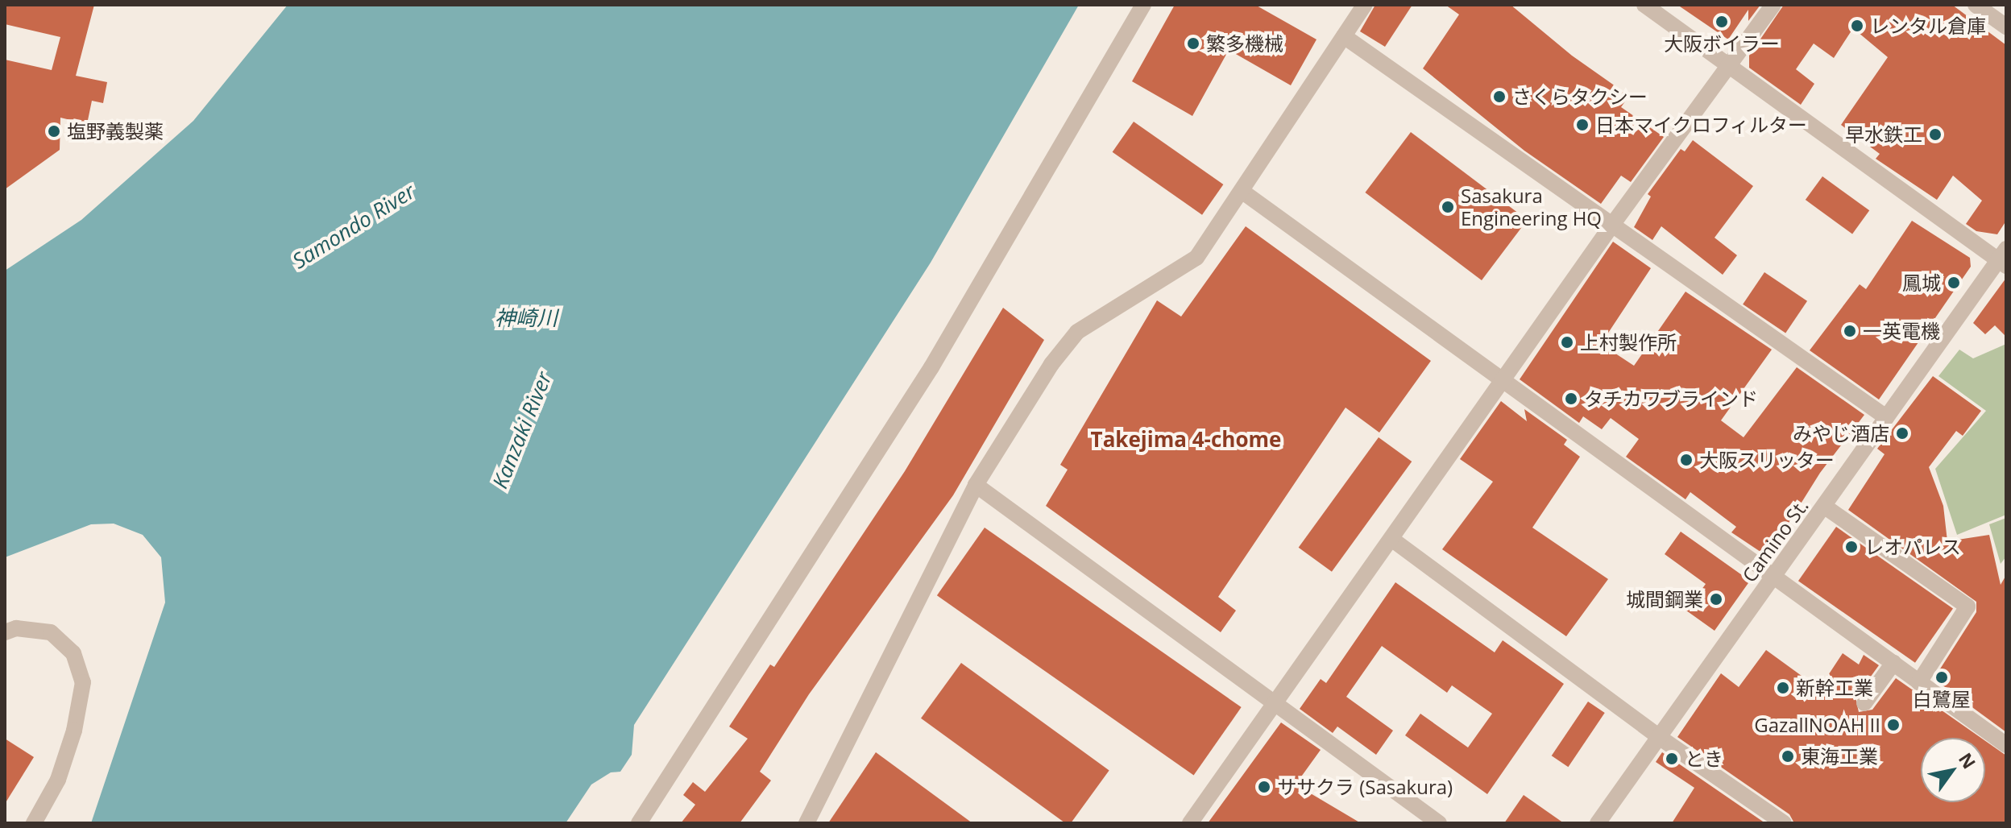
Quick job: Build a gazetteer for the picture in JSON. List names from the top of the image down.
{
  "streets": {
    "street": ["Camino St."]
  },
  "districts": ["Takejima 4-chome"],
  "water": ["Samondo River", "神崎川", "Kanzaki River"],
  "places": [
    "大阪ボイラー",
    "レンタル倉庫",
    "繁多機械",
    "さくらタクシー",
    "日本マイクロフィルター",
    "塩野義製薬",
    "早水鉄工",
    "Sasakura Engineering HQ",
    "鳳城",
    "一英電機",
    "上村製作所",
    "タチカワブラインド",
    "みやじ酒店",
    "大阪スリッター",
    "レオパレス",
    "城間鋼業",
    "白鷺屋",
    "新幹工業",
    "GazallNOAH II",
    "東海工業",
    "とき",
    "ササクラ (Sasakura)"
  ],
  "north": "top right"
}
